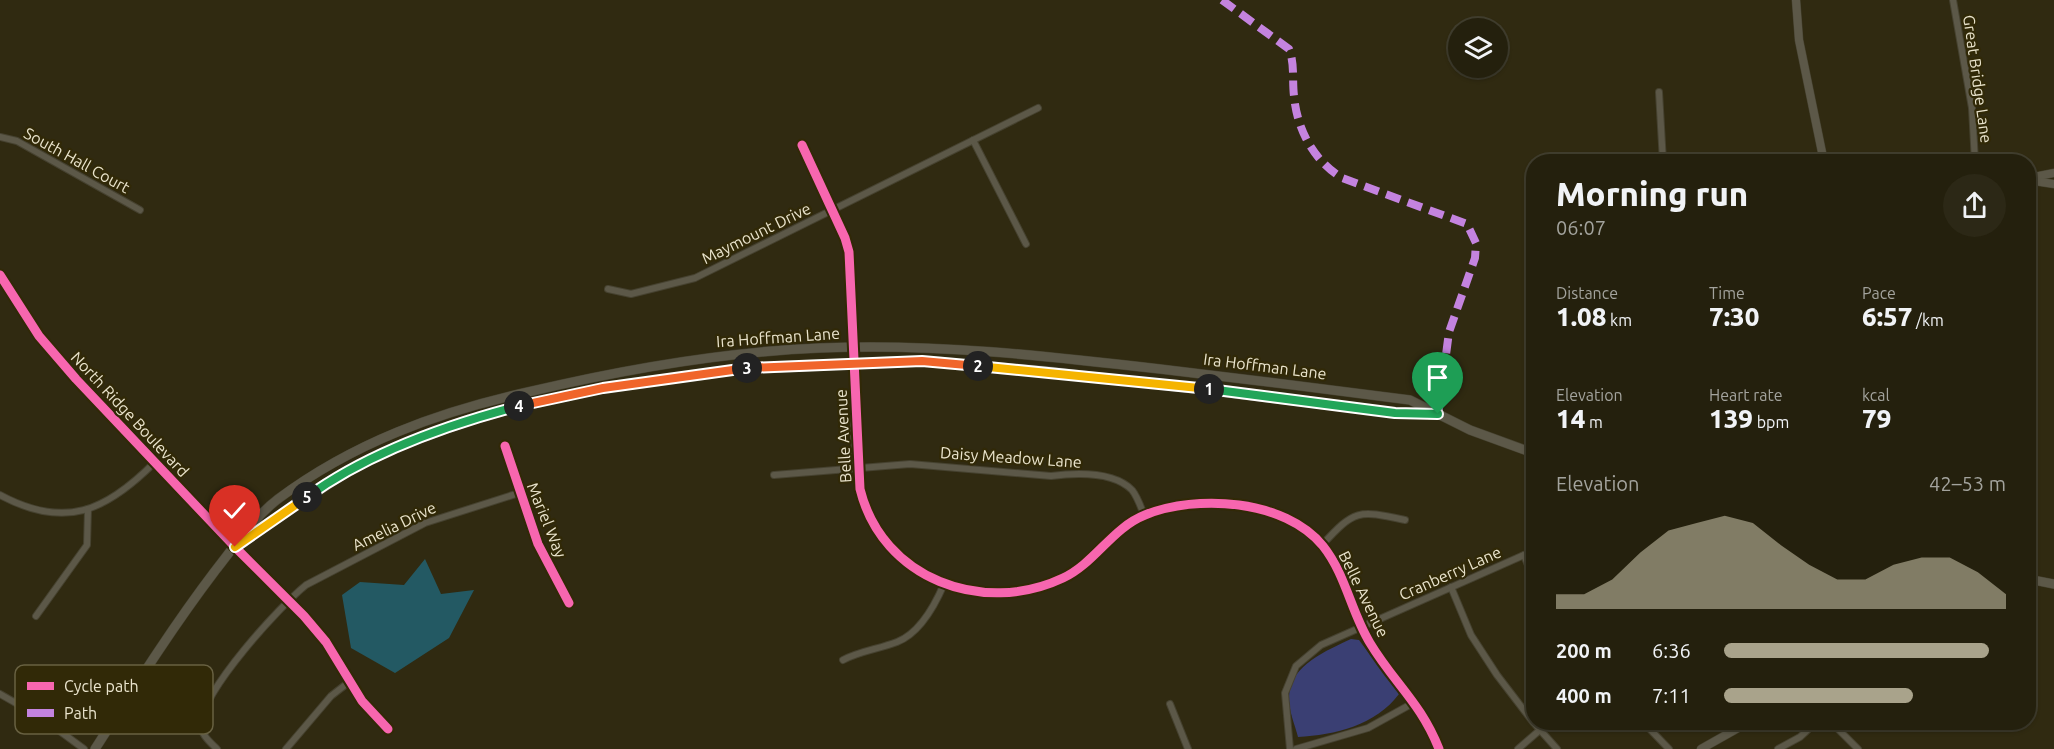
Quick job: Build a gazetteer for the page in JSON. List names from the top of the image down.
{
  "streets": {
    "main road": ["Ira Hoffman Lane"],
    "street": [
      "Great Bridge Lane",
      "South Hall Court",
      "Maymount Drive",
      "North Ridge Boulevard",
      "Belle Avenue",
      "Daisy Meadow Lane",
      "Mariel Way",
      "Amelia Drive",
      "Cranberry Lane"
    ]
  },
  "crossings": [
    ["Maymount Drive", "Belle Avenue"],
    ["Ira Hoffman Lane", "North Ridge Boulevard"],
    ["Ira Hoffman Lane", "Belle Avenue"],
    ["North Ridge Boulevard", "Amelia Drive"],
    ["Belle Avenue", "Daisy Meadow Lane"],
    ["Belle Avenue", "Cranberry Lane"],
    ["Mariel Way", "Amelia Drive"]
  ],
  "legend": ["Cycle path", "Path"],
  "page": {
    "heading": ["Morning run", "06:07"],
    "stats": [
      ["Distance", "1.08 km"],
      ["Time", "7:30"],
      ["Pace", "6:57 /km"],
      ["Elevation", "14 m"],
      ["Heart rate", "139 bpm"],
      ["kcal", "79"]
    ],
    "pins": [
      "2",
      "3",
      "1",
      "4",
      "5"
    ],
    "chart": ["Elevation", "42–53 m"],
    "list": [
      {
        "name": "200 m",
        "note": "6:36"
      },
      {
        "name": "400 m",
        "note": "7:11"
      }
    ]
  }
}
